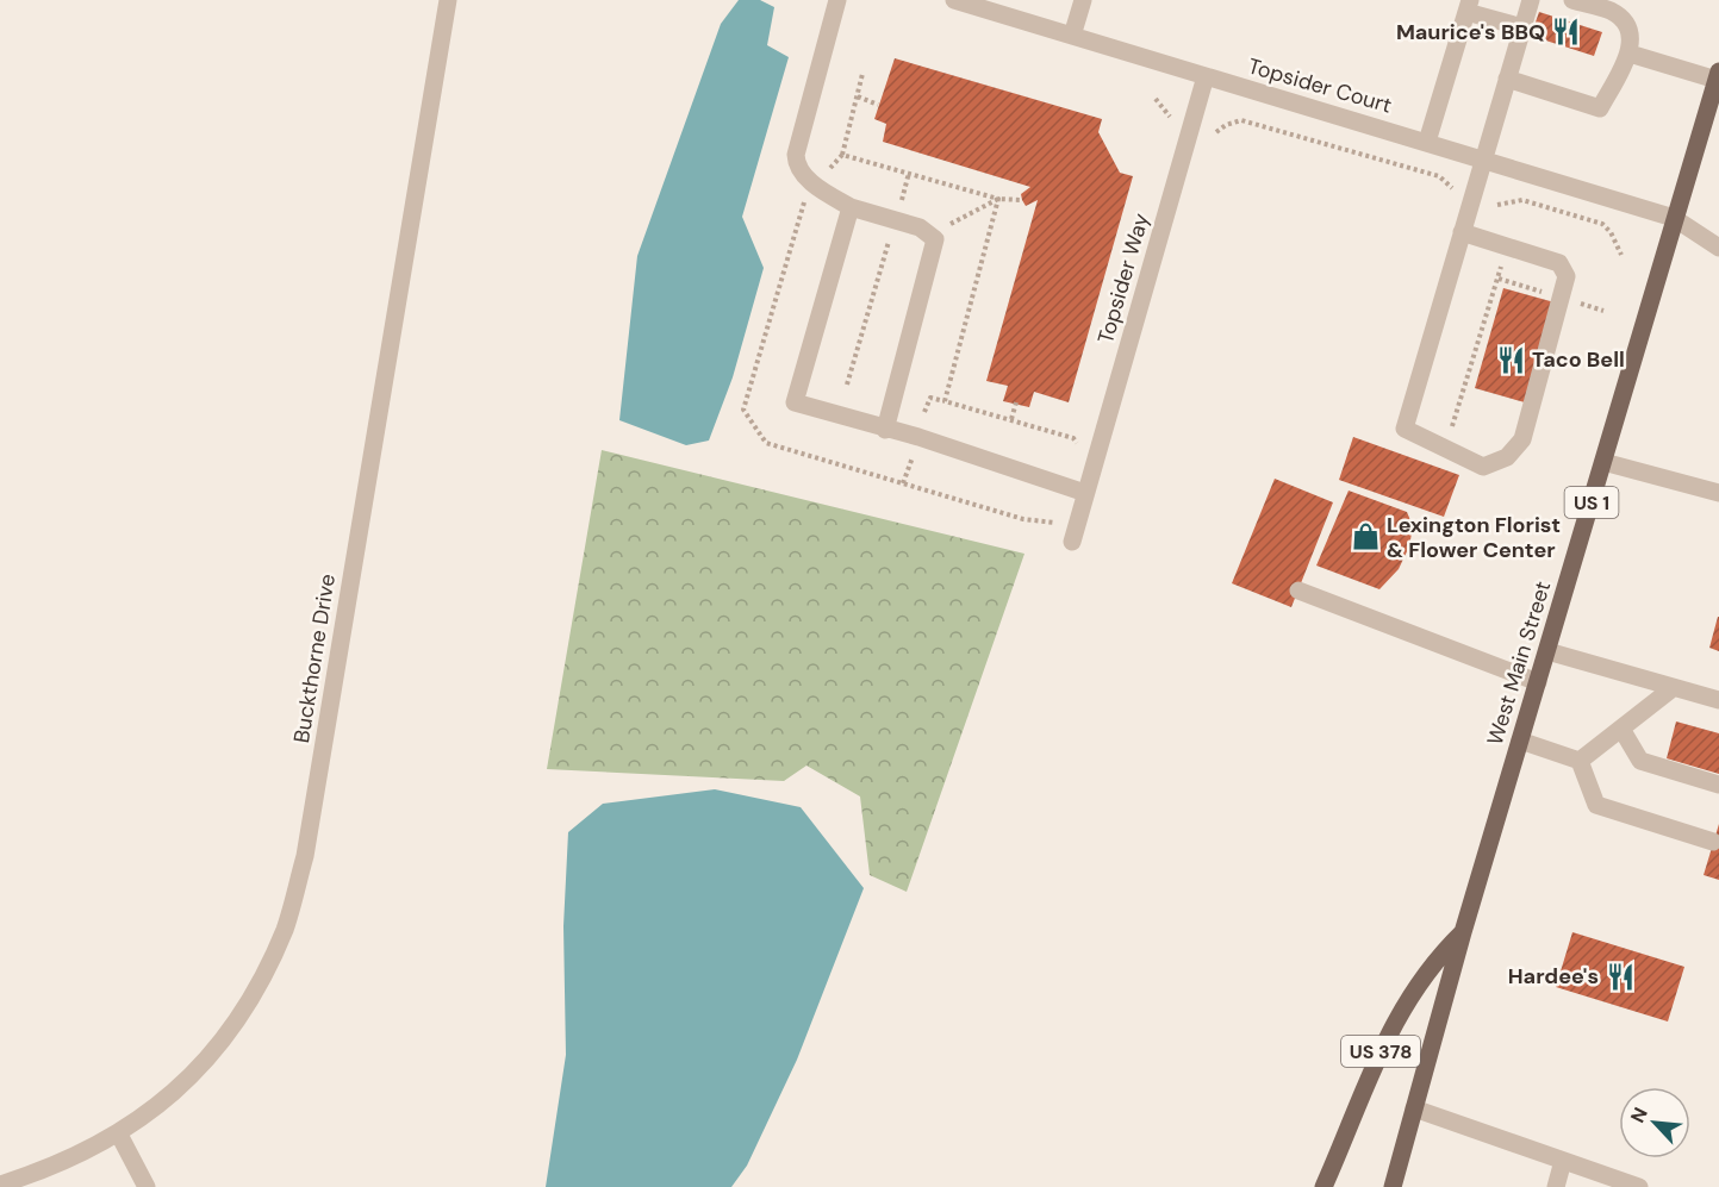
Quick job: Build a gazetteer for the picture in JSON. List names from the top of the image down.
{
  "streets": {
    "main road": ["US 1", "West Main Street", "US 378"],
    "street": ["Topsider Court", "Topsider Way", "Buckthorne Drive"]
  },
  "crossings": [
    ["Topsider Court", "Topsider Way"],
    ["Topsider Court", "West Main Street"],
    ["West Main Street", "US 378"]
  ],
  "places": {
    "restaurant": ["Maurice's BBQ", "Taco Bell", "Hardee's"],
    "shop": ["Lexington Florist & Flower Center"]
  },
  "north": "top left"
}
